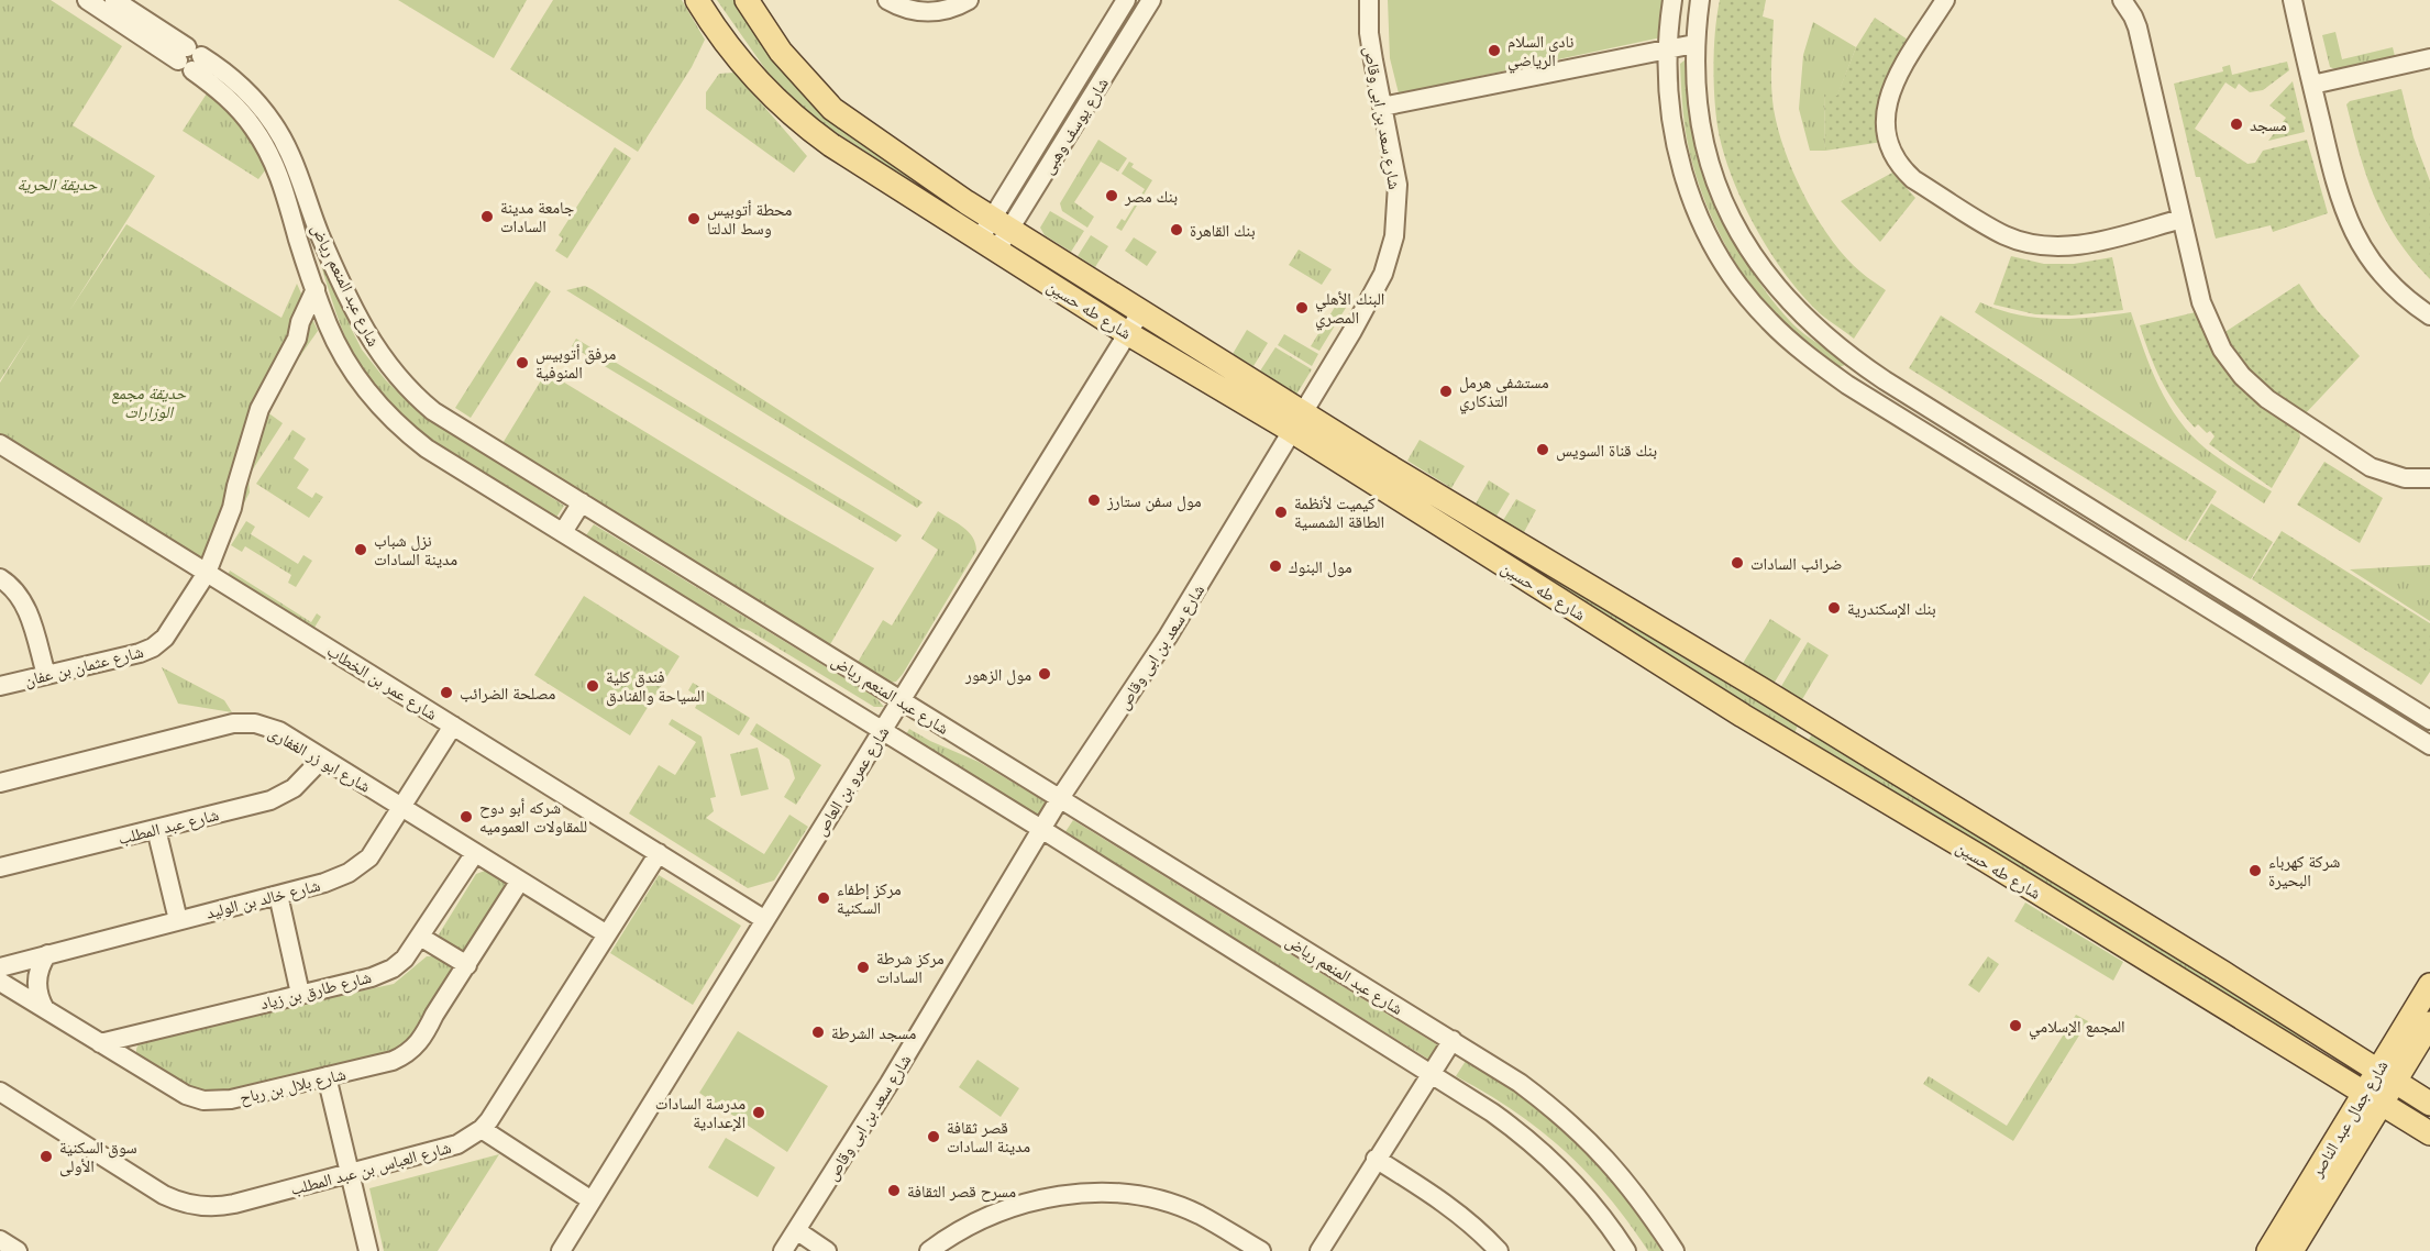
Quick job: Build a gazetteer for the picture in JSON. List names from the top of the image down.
{
  "streets": {
    "main road": ["شارع طه حسين", "شارع جمال عبد الناصر"],
    "street": [
      "شارع سعد بن ابى وقاص",
      "شارع يوسف وهبى",
      "شارع عبد المنعم رياض",
      "شارع عثمان بن عفان",
      "شارع عمر بن الخطاب",
      "شارع ابو زر الغفارى",
      "شارع عمرو بن العاص",
      "شارع عبد المطلب",
      "شارع خالد بن الوليد",
      "شارع طارق بن زياد",
      "شارع بلال بن رباح",
      "شارع العباس بن عبد المطلب"
    ]
  },
  "crossings": [
    ["شارع سعد بن ابى وقاص", "شارع عبد المنعم رياض"],
    ["شارع سعد بن ابى وقاص", "شارع طه حسين"],
    ["شارع يوسف وهبى", "شارع طه حسين"],
    ["شارع عبد المنعم رياض", "شارع عثمان بن عفان"],
    ["شارع عبد المنعم رياض", "شارع عمرو بن العاص"],
    ["شارع طه حسين", "شارع عمرو بن العاص"],
    ["شارع طه حسين", "شارع جمال عبد الناصر"],
    ["شارع عثمان بن عفان", "شارع عمر بن الخطاب"],
    ["شارع عمر بن الخطاب", "شارع عمرو بن العاص"],
    ["شارع عمر بن الخطاب", "شارع خالد بن الوليد"],
    ["شارع عمر بن الخطاب", "شارع العباس بن عبد المطلب"],
    ["شارع ابو زر الغفارى", "شارع عبد المطلب"],
    ["شارع ابو زر الغفارى", "شارع خالد بن الوليد"],
    ["شارع ابو زر الغفارى", "شارع طارق بن زياد"],
    ["شارع ابو زر الغفارى", "شارع بلال بن رباح"],
    ["شارع ابو زر الغفارى", "شارع العباس بن عبد المطلب"],
    ["شارع طارق بن زياد", "شارع بلال بن رباح"]
  ],
  "parks": ["حديقة الحرية", "حديقة مجمع الوزارات"],
  "places": [
    "نادي السلام الرياضي",
    "مسجد",
    "بنك مصر",
    "جامعة مدينة السادات",
    "محطة أتوبيس وسط الدلتا",
    "بنك القاهرة",
    "البنك الأهلي المصري",
    "مرفق أتوبيس المنوفية",
    "مستشفى هرمل التذكاري",
    "بنك قناة السويس",
    "مول سفن ستارز",
    "كيميت لأنظمة الطاقة الشمسية",
    "نزل شباب مدينة السادات",
    "ضرائب السادات",
    "مول البنوك",
    "بنك الإسكندرية",
    "مول الزهور",
    "فندق كلية السياحة والفنادق",
    "مصلحة الضرائب",
    "شركه أبو دوح للمقاولات العموميه",
    "شركة كهرباء البحيرة",
    "مركز إطفاء السكنية",
    "مركز شرطة السادات",
    "المجمع الإسلامي",
    "مسجد الشرطة",
    "مدرسة السادات الإعدادية",
    "قصر ثقافة مدينة السادات",
    "سوق السكنية الأولى",
    "مسرح قصر الثقافة"
  ]
}
